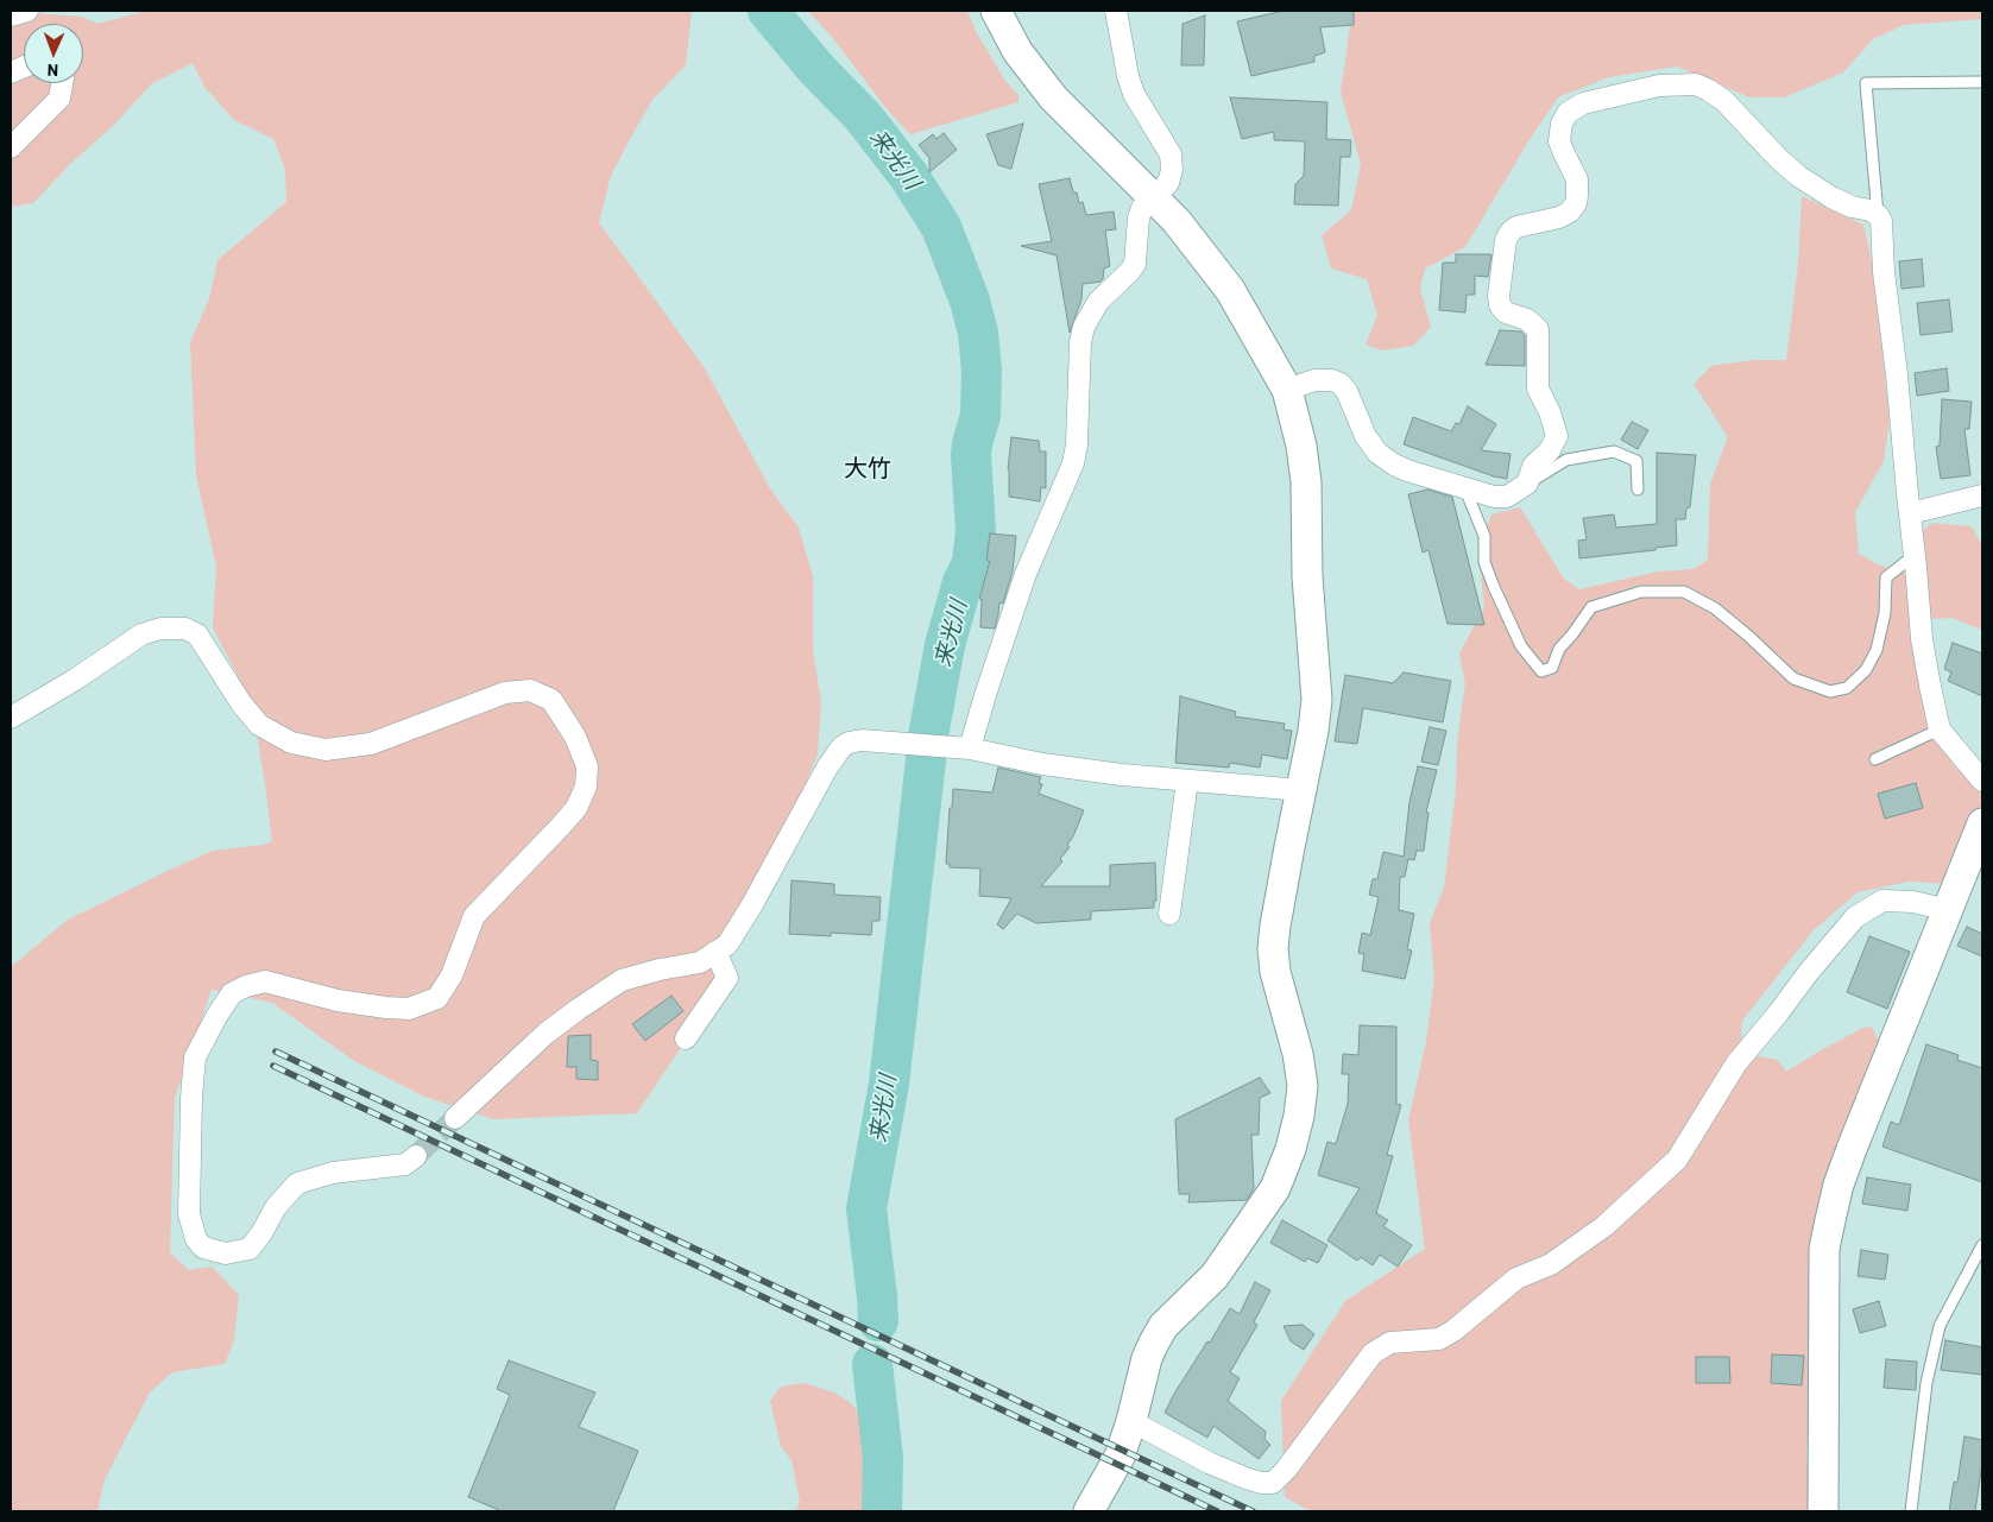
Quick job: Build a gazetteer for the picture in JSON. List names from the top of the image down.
{
  "districts": ["大竹"],
  "water": ["来光川"],
  "north": "bottom"
}
